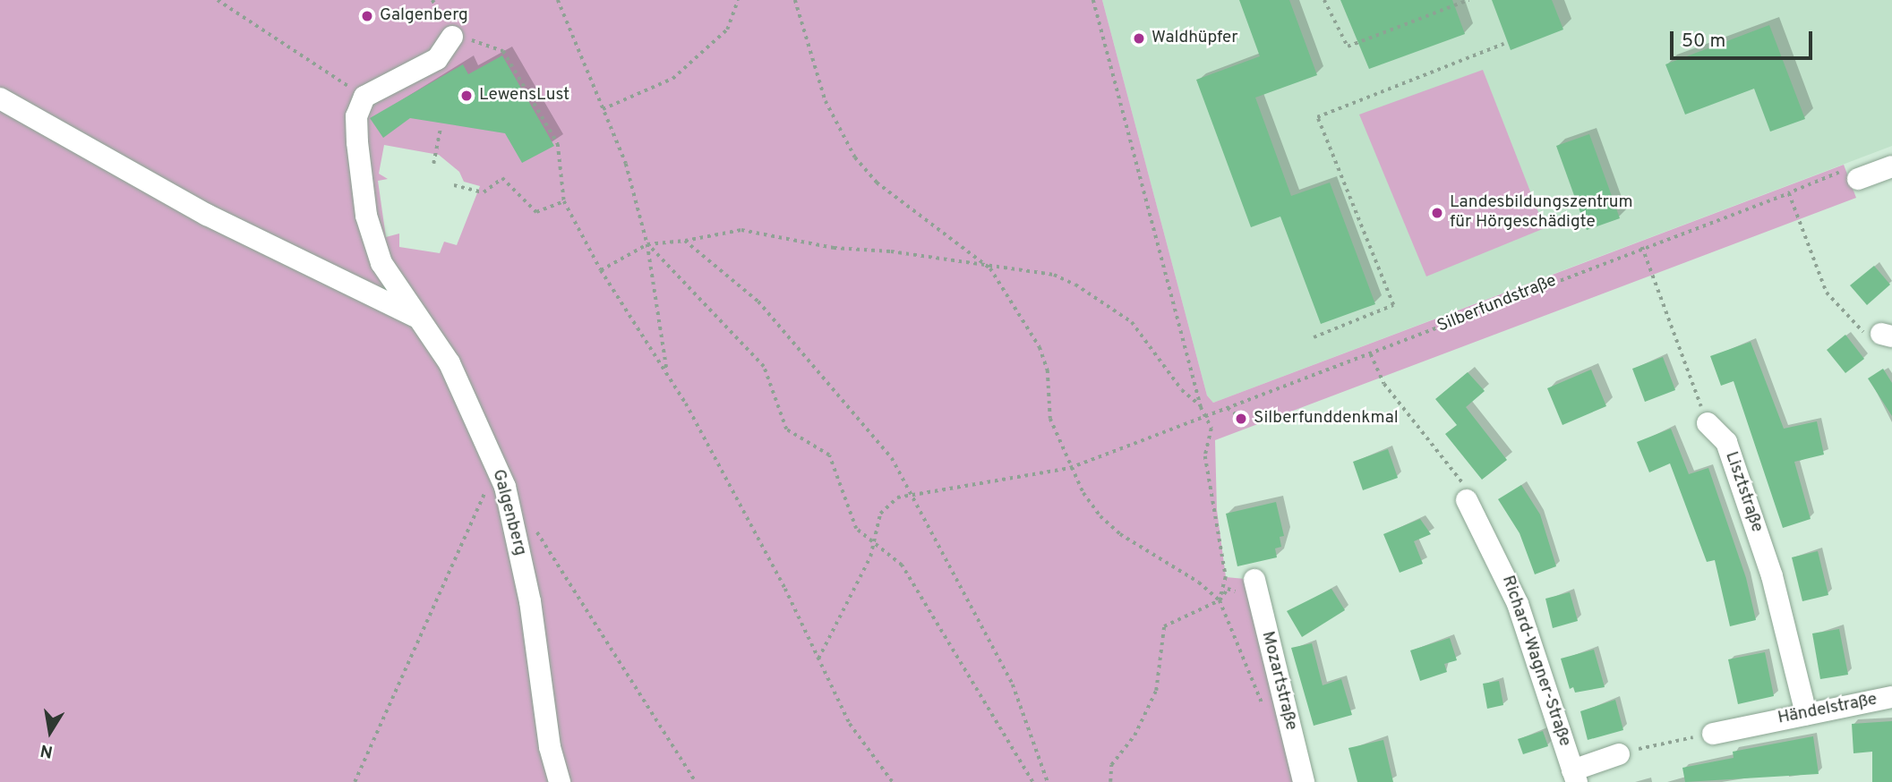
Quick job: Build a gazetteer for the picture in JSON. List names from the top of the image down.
{
  "streets": {
    "street": [
      "Lisztstraße",
      "Galgenberg",
      "Richard-Wagner-Straße",
      "Mozartstraße",
      "Händelstraße"
    ],
    "path": ["Silberfundstraße"]
  },
  "crossings": [
    ["Lisztstraße", "Händelstraße"]
  ],
  "places": [
    "Galgenberg",
    "Waldhüpfer",
    "LewensLust",
    "Landesbildungszentrum für Hörgeschädigte",
    "Silberfunddenkmal"
  ],
  "scale_bar": "50 m",
  "north": "bottom"
}
